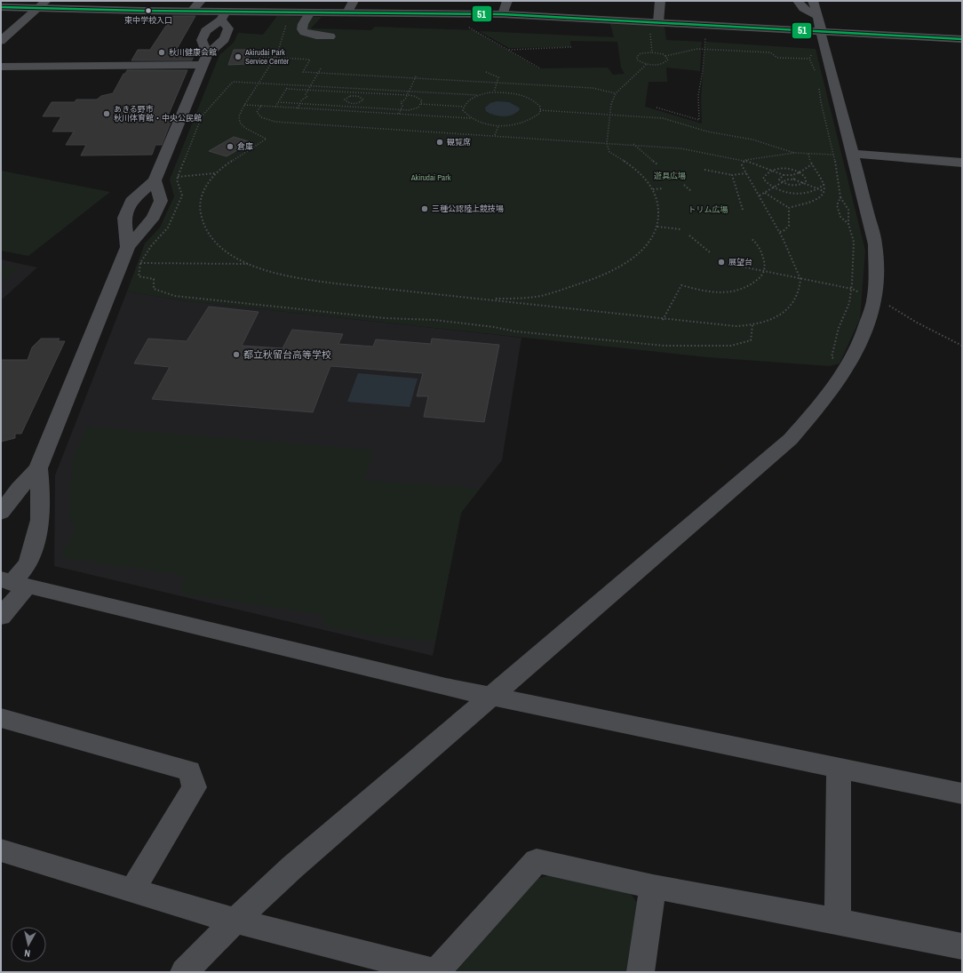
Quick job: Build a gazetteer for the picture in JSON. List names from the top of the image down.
{
  "parks": ["遊具広場", "Akirudai Park", "トリム広場"],
  "places": [
    "東中学校入口",
    "秋川健康会館",
    "Akirudai Park Service Center",
    "あきる野市 秋川体育館・中央公民館",
    "観覧席",
    "倉庫",
    "三種公認陸上競技場",
    "展望台",
    "都立秋留台高等学校"
  ],
  "lines": ["transit line 51"],
  "north": "bottom"
}
